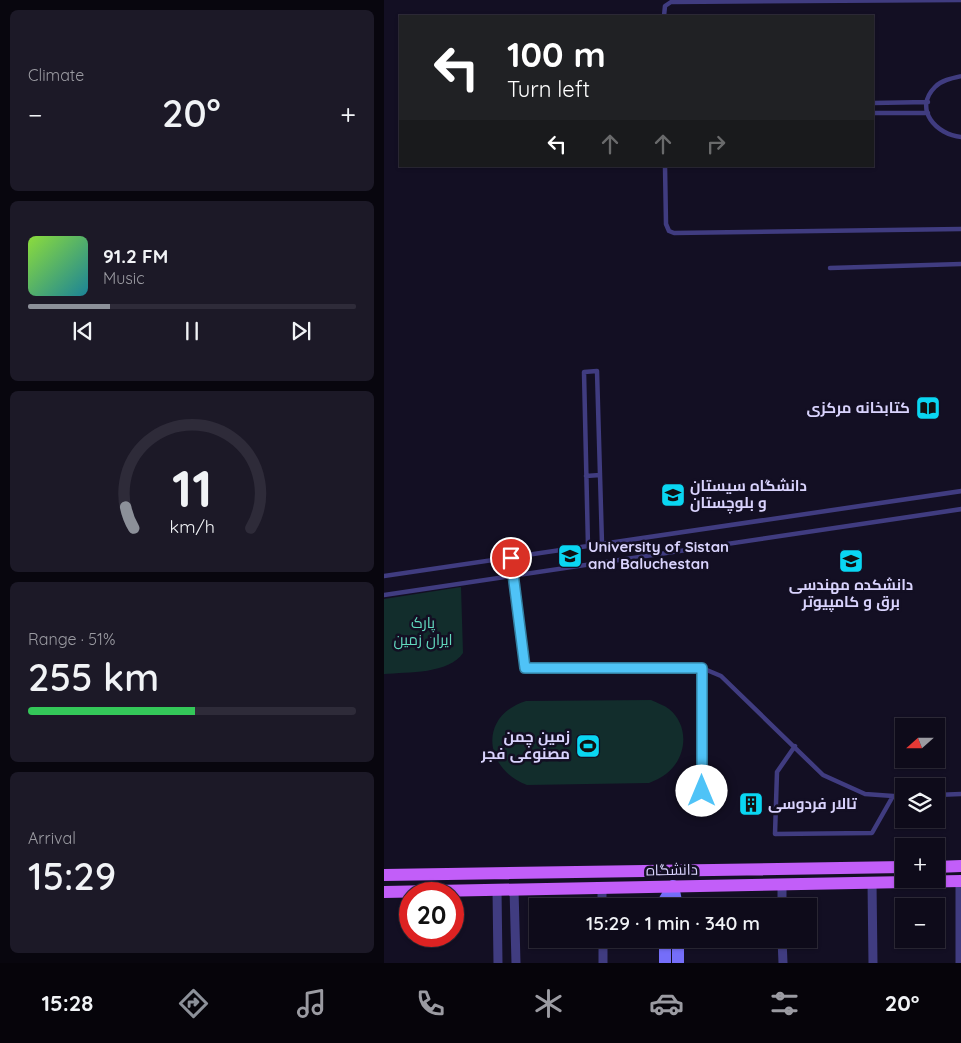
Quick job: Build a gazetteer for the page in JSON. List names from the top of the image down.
{
  "streets": {
    "main road": ["دانشگاه"]
  },
  "parks": ["پارک ایران زمین"],
  "places": {
    "library": ["کتابخانه مرکزی"],
    "school or university": ["دانشگاه سیستان و بلوچستان", "University of Sistan and Baluchestan", "دانشکده مهندسی برق و کامپیوتر"],
    "sports": ["زمین چمن مصنوعی فجر"],
    "building": ["تالار فردوسی"]
  },
  "north": "left",
  "page": {
    "tile": [
      "Climate",
      ["Range · 51%", "255 km"],
      ["Arrival", "15:29"]
    ],
    "turn": ["100 m", "Turn left"],
    "heat": ["−", "20°", "+"],
    "song": ["91.2 FM", "Music"],
    "map_buttons": ["+", "−"],
    "limit": "20",
    "trip": "15:29 · 1 min · 340 m",
    "tabs": ["15:28", "20°"],
    "gauge": ["11", "km/h"]
  }
}
